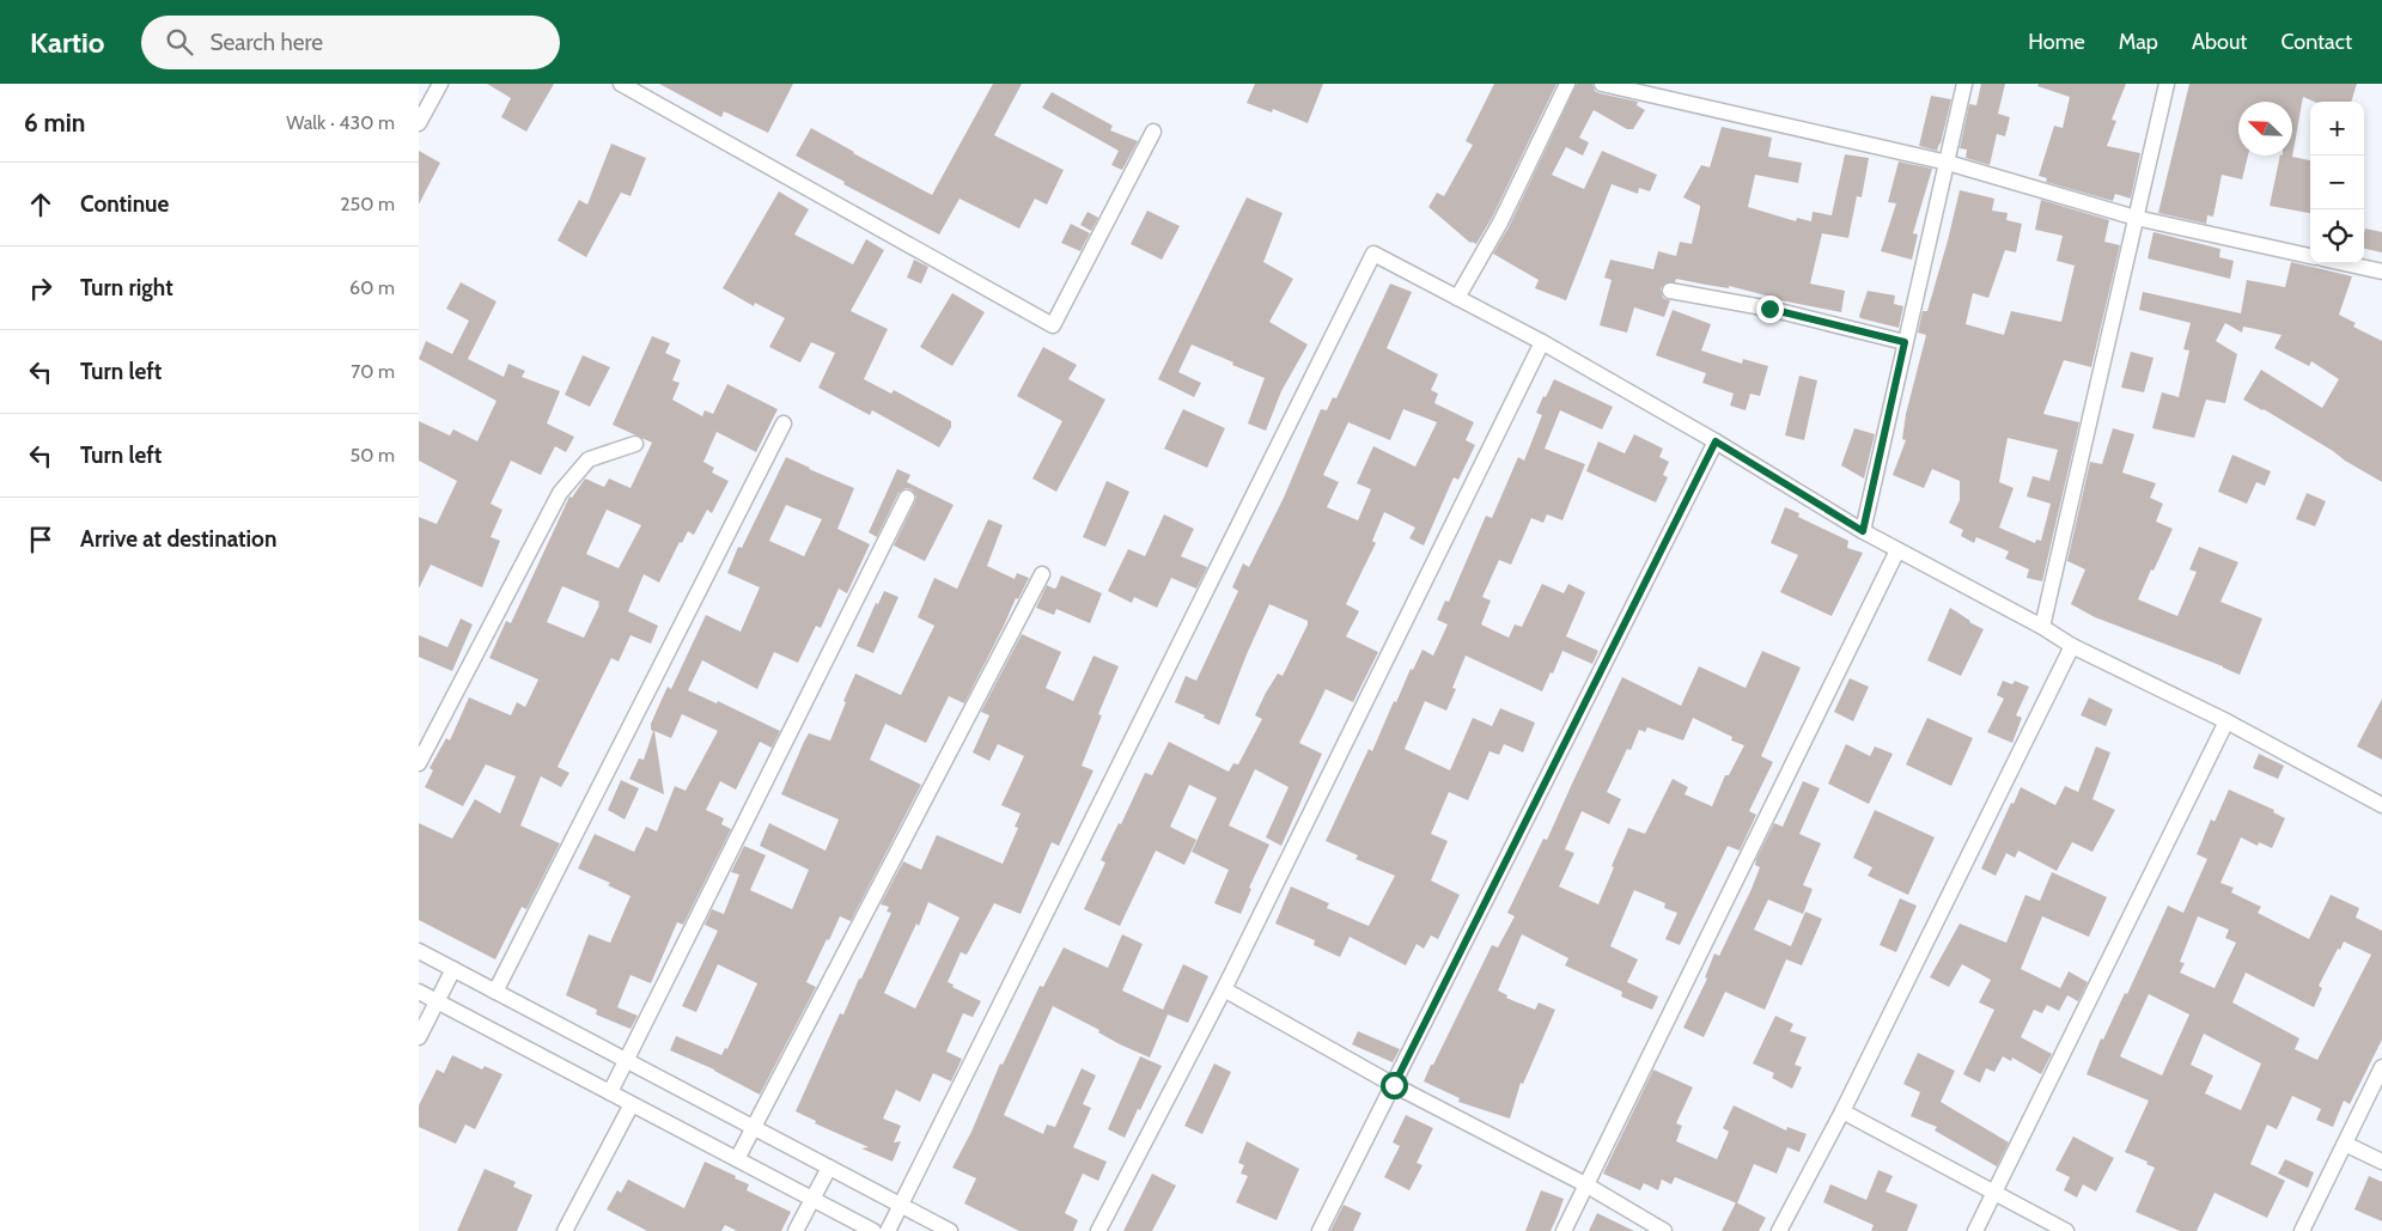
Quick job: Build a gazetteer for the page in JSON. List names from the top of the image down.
{
  "north": "top left",
  "page": {
    "header": "Kartio",
    "search": "Search here",
    "nav": [
      "Home",
      "Map",
      "About",
      "Contact"
    ],
    "heading": ["6 min", "Walk · 430 m"],
    "map_buttons": ["+", "−"],
    "list": [
      ["Continue", "250 m"],
      ["Turn right", "60 m"],
      ["Turn left", "70 m"],
      ["Turn left", "50 m"],
      "Arrive at destination"
    ]
  }
}
